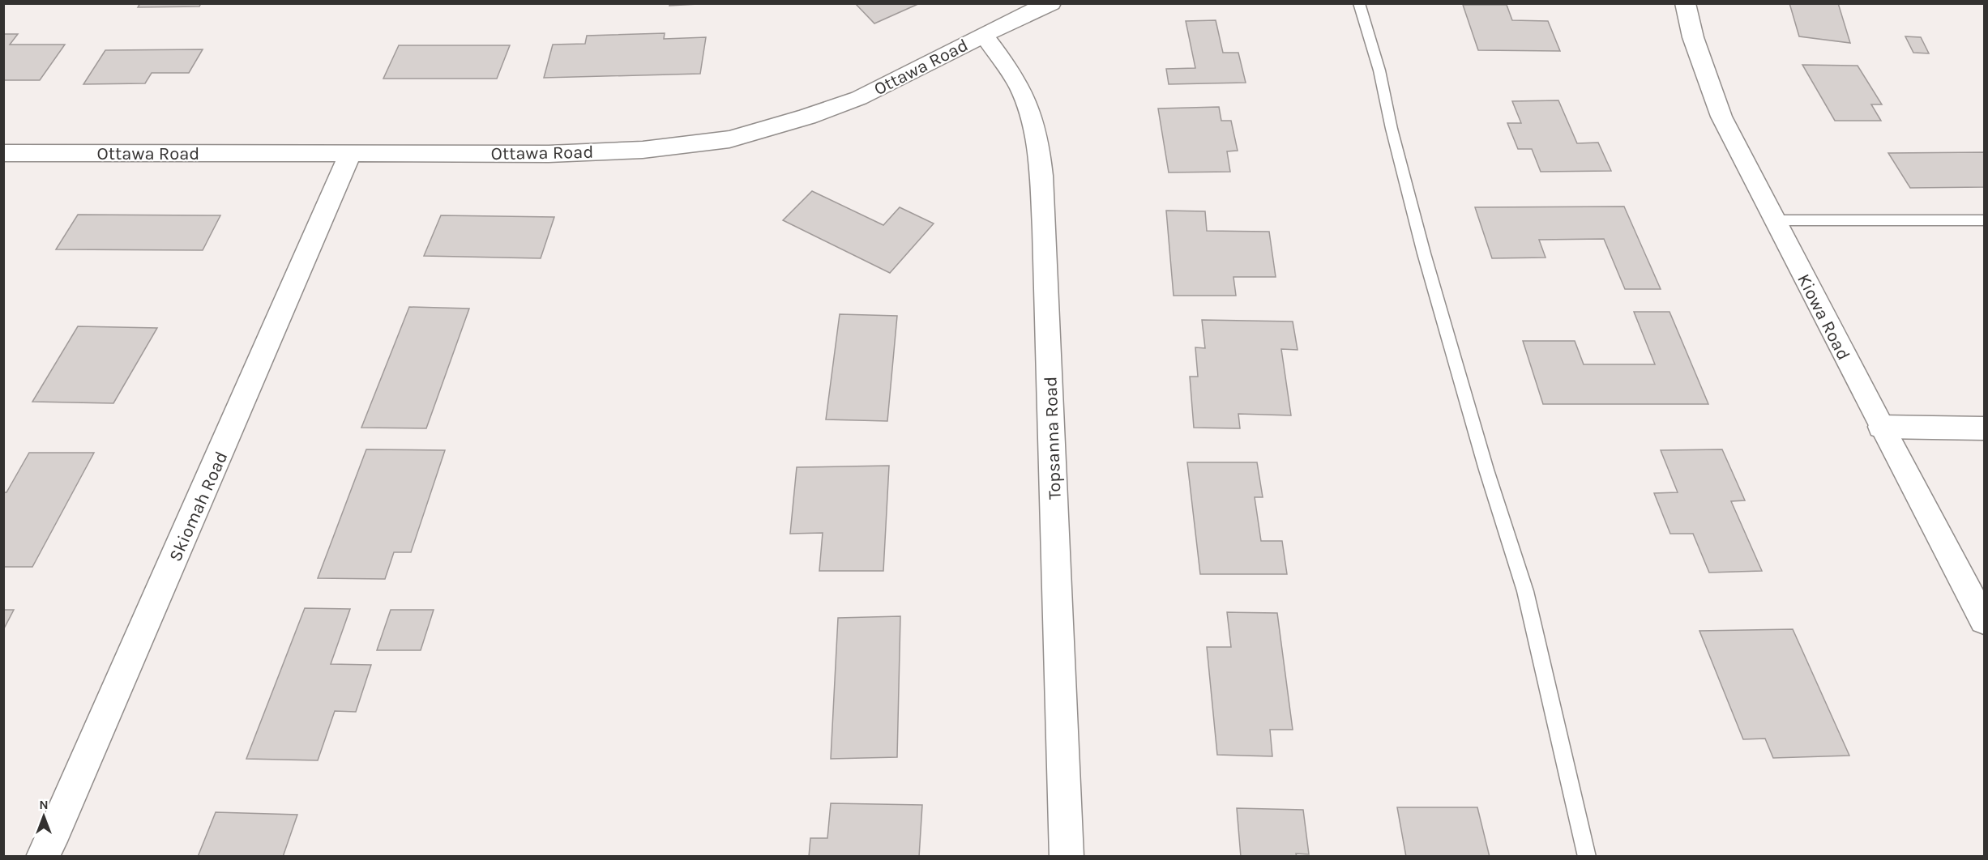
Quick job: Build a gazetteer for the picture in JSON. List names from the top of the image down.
{
  "streets": {
    "street": [
      "Ottawa Road",
      "Kiowa Road",
      "Topsanna Road",
      "Skiomah Road"
    ]
  },
  "crossings": [
    ["Ottawa Road", "Topsanna Road"],
    ["Ottawa Road", "Skiomah Road"]
  ],
  "north": "top"
}
